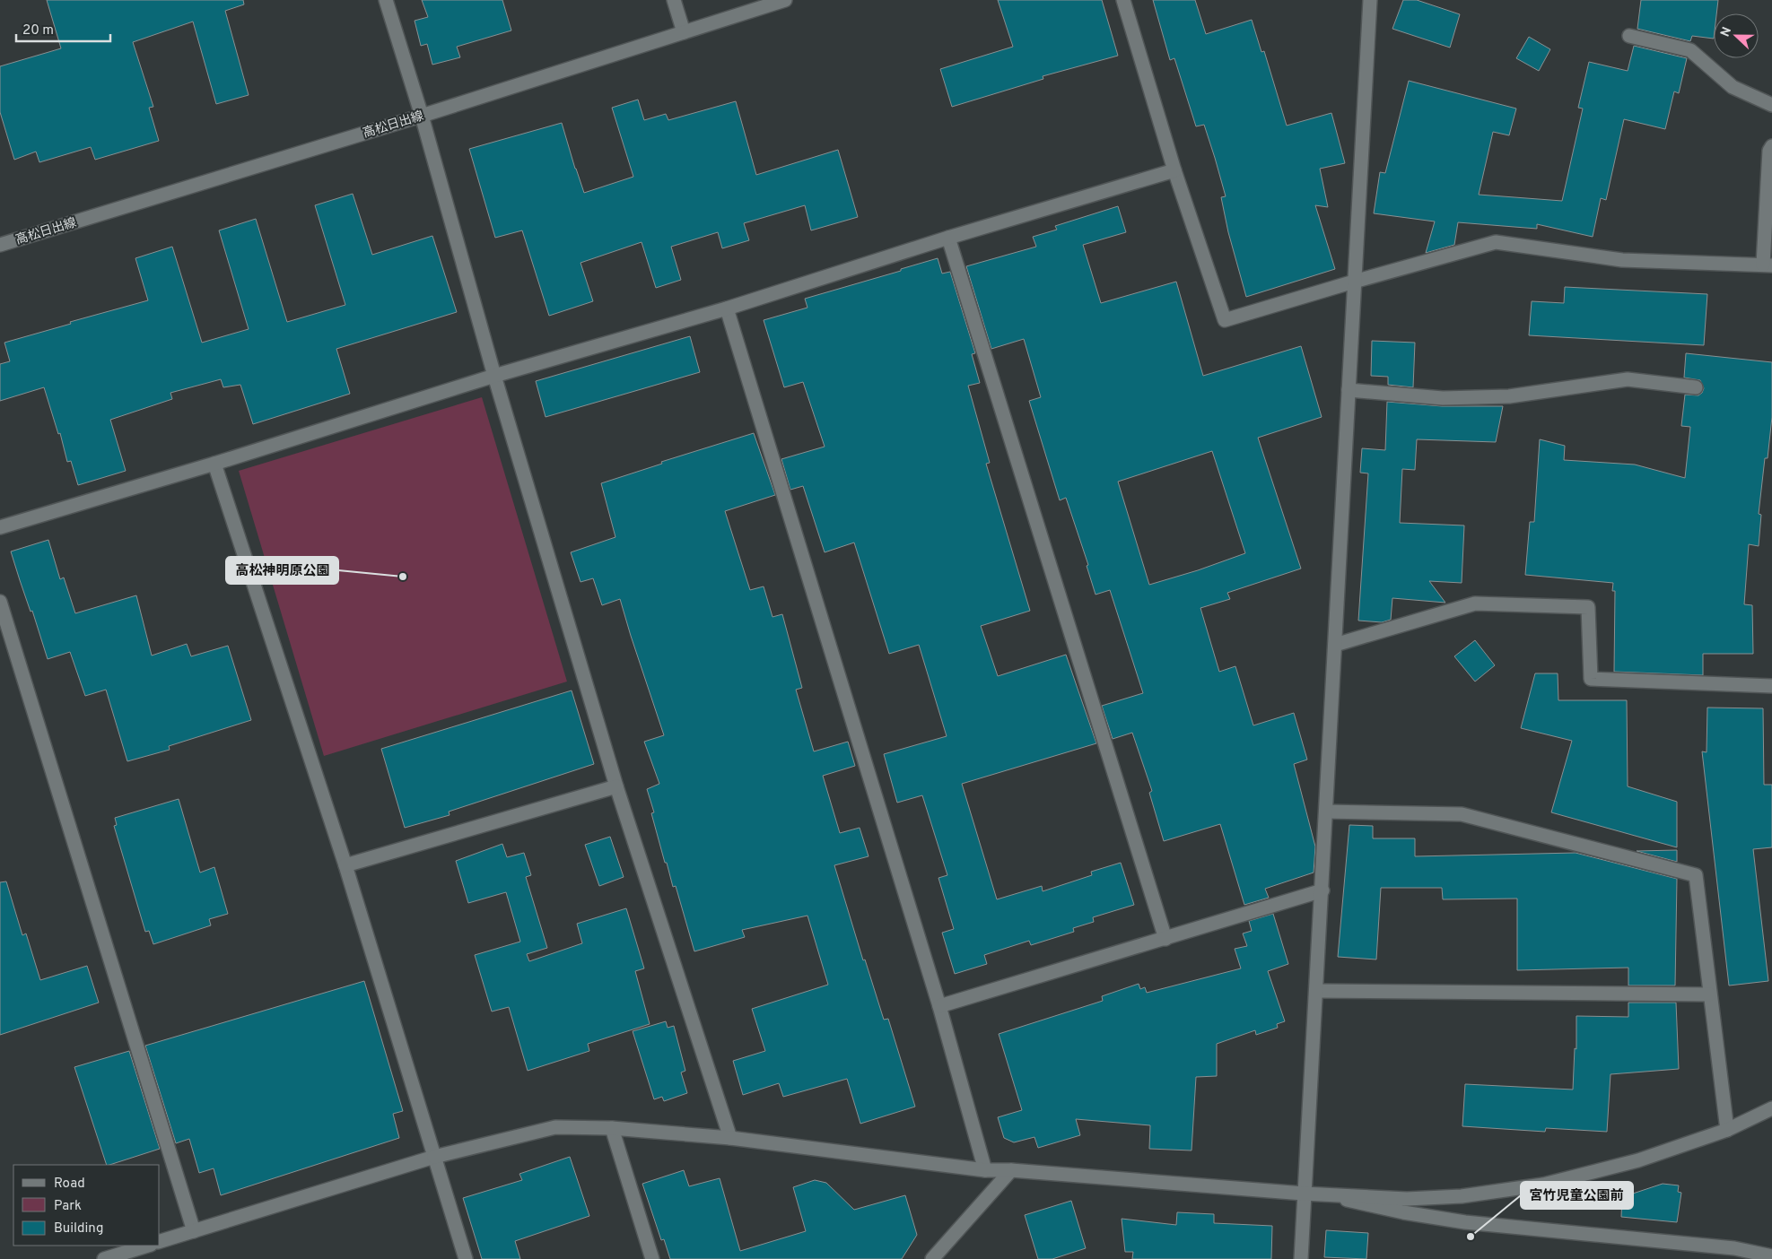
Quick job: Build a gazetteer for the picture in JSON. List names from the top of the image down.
{
  "streets": {
    "street": ["高松日出線"]
  },
  "places": ["高松神明原公園", "宮竹児童公園前"],
  "legend": ["Road", "Park", "Building"],
  "scale_bar": "20 m",
  "north": "left"
}
